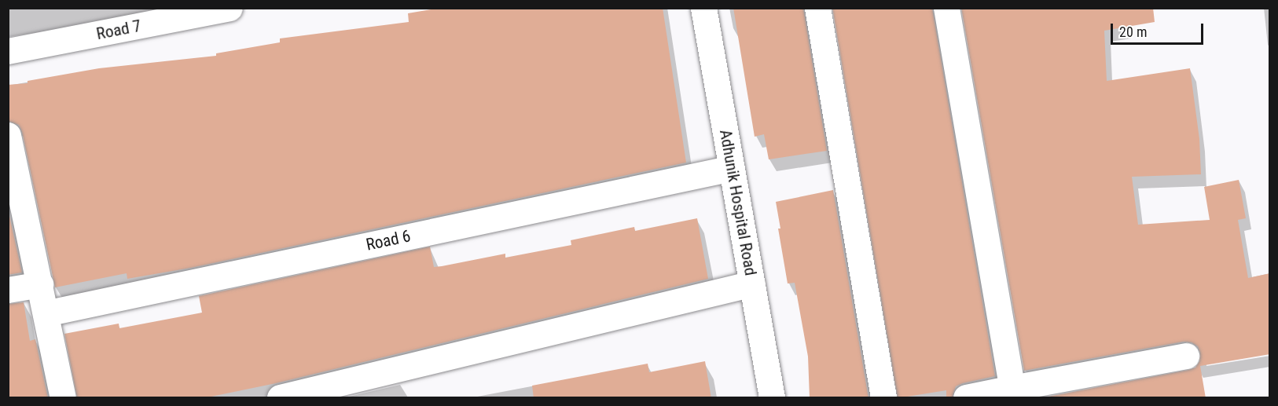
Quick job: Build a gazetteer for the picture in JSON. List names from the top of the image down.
{
  "streets": {
    "street": ["Road 7", "Adhunik Hospital Road", "Road 6"]
  },
  "crossings": [
    ["Adhunik Hospital Road", "Road 6"]
  ],
  "scale_bar": "20 m"
}
